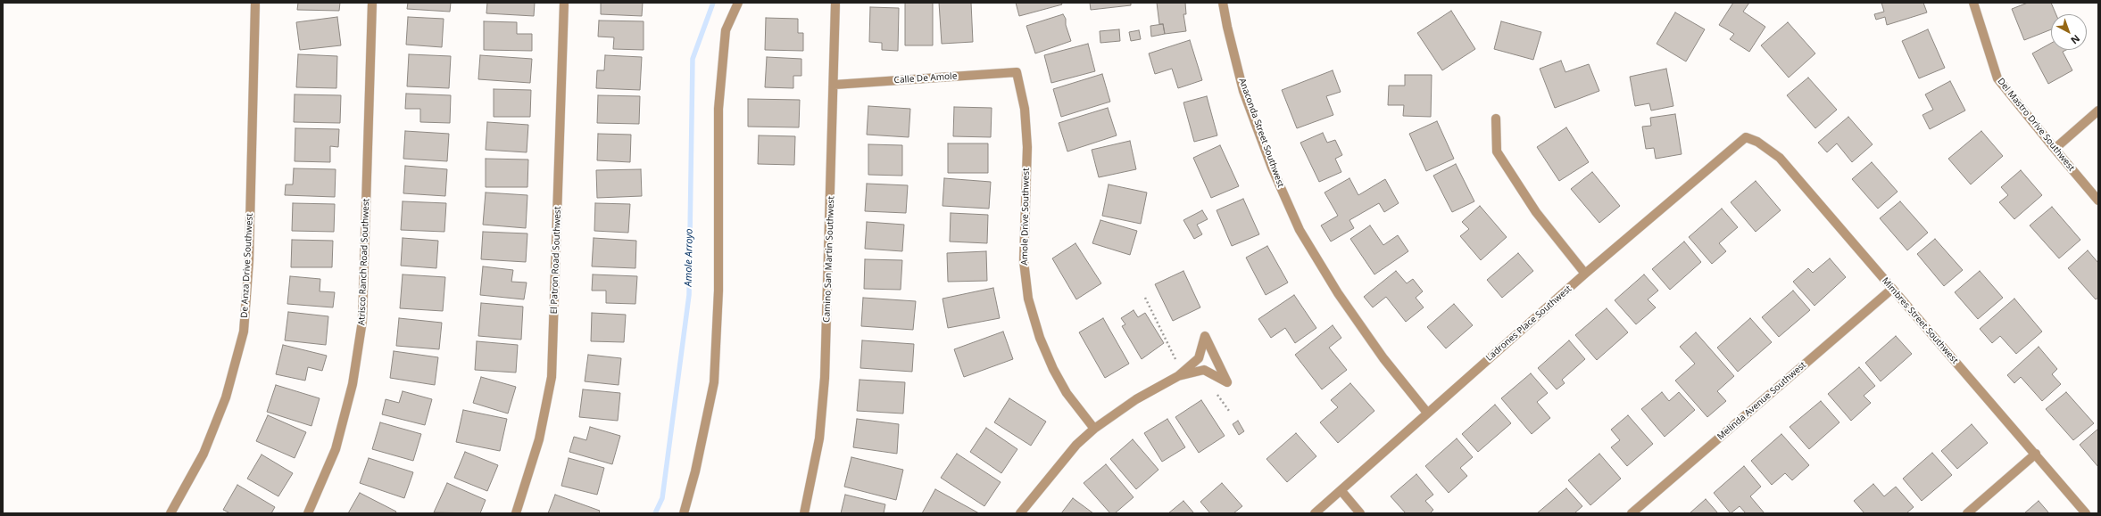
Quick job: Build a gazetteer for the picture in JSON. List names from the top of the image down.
{
  "streets": {
    "street": [
      "Calle De Amole",
      "Del Mastro Drive Southwest",
      "Anaconda Street Southwest",
      "Amole Drive Southwest",
      "Camino San Martin Southwest",
      "El Patron Road Southwest",
      "Atrisco Ranch Road Southwest",
      "De Anza Drive Southwest",
      "Mimbres Street Southwest",
      "Ladrones Place Southwest",
      "Melinda Avenue Southwest"
    ]
  },
  "crossings": [
    ["Calle De Amole", "Amole Drive Southwest"],
    ["Calle De Amole", "Camino San Martin Southwest"],
    ["Anaconda Street Southwest", "Ladrones Place Southwest"],
    ["Mimbres Street Southwest", "Ladrones Place Southwest"],
    ["Mimbres Street Southwest", "Melinda Avenue Southwest"]
  ],
  "water": ["Amole Arroyo"],
  "north": "bottom right"
}
